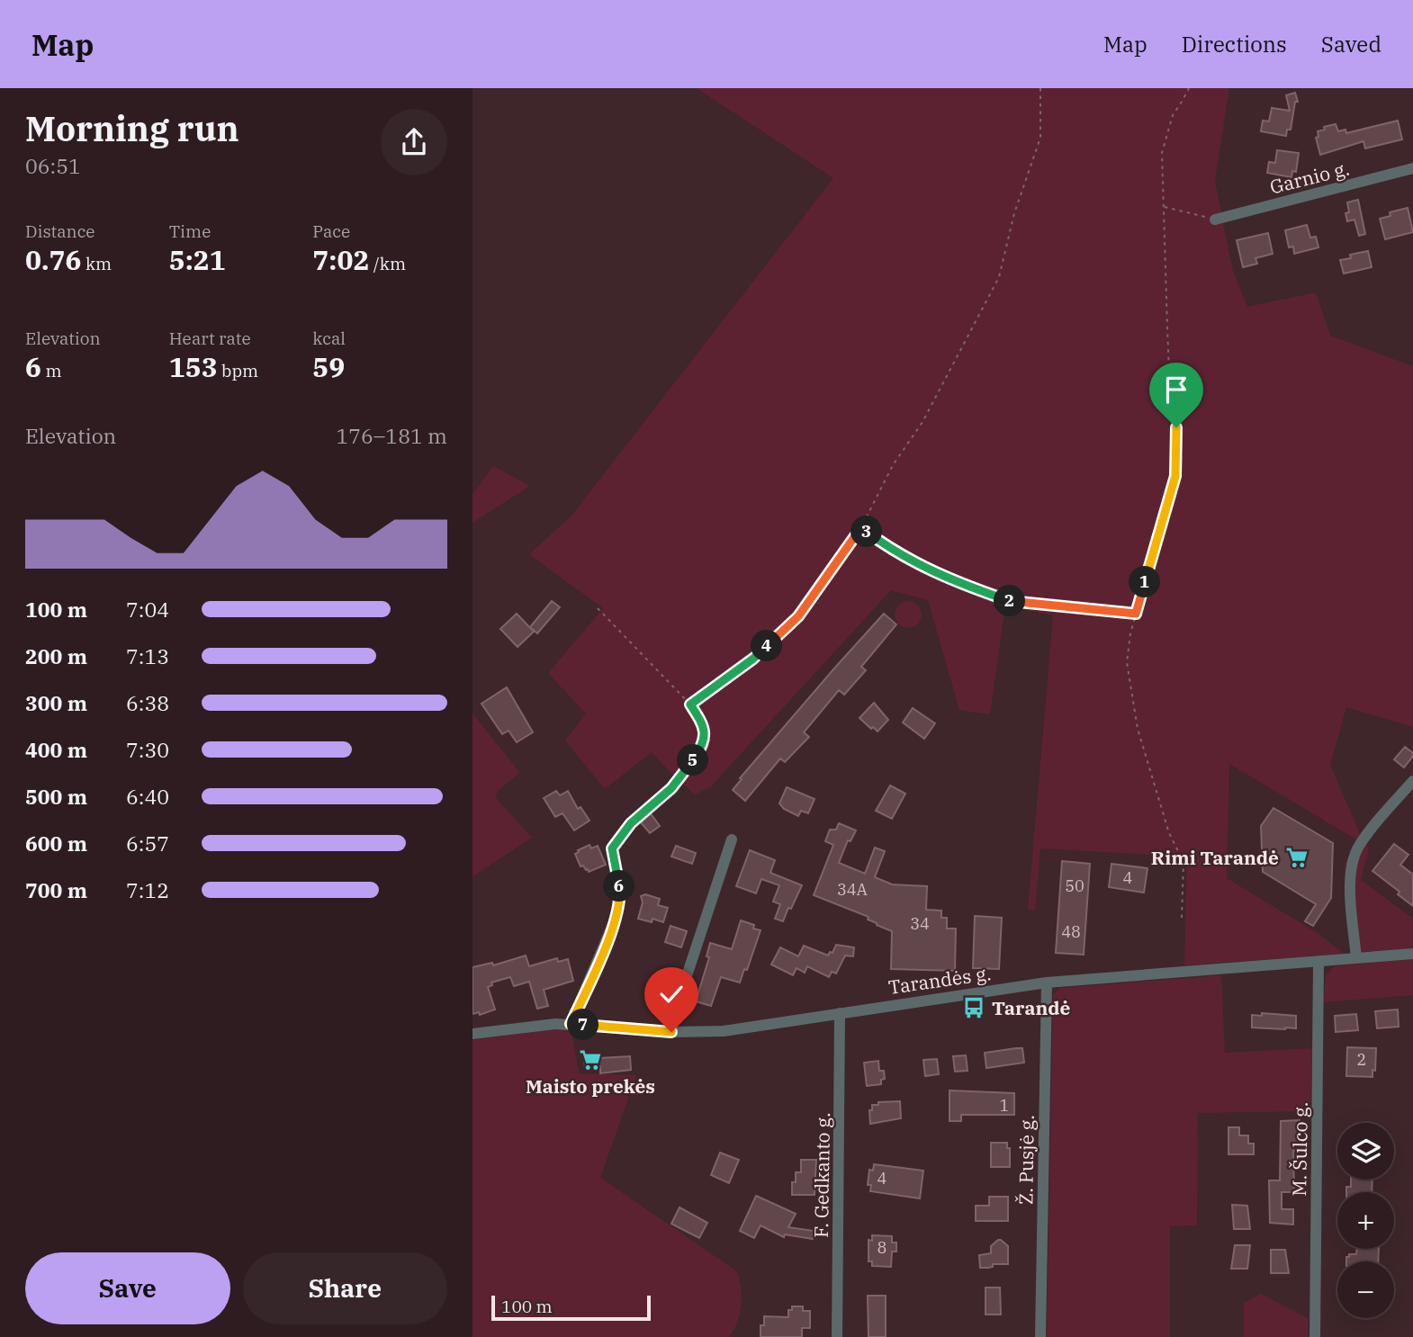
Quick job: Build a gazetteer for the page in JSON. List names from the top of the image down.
{
  "streets": {
    "street": [
      "Garnio g.",
      "Tarandės g.",
      "M. Šulco g.",
      "Ž. Pusjė g.",
      "F. Gedkanto g."
    ]
  },
  "crossings": [
    ["Tarandės g.", "M. Šulco g."],
    ["Tarandės g.", "Ž. Pusjė g."],
    ["Tarandės g.", "F. Gedkanto g."]
  ],
  "places": {
    "supermarket": ["Rimi Tarandė", "Maisto prekės"],
    "bus stop": ["Tarandė"]
  },
  "house_numbers": [
    "4",
    "50",
    "34A",
    "34",
    "48",
    "2",
    "1",
    "4",
    "8"
  ],
  "scale_bar": "100 m",
  "page": {
    "header": "Map",
    "nav": ["Map", "Directions", "Saved"],
    "heading": ["Morning run", "06:51"],
    "stats": [
      ["Distance", "0.76 km"],
      ["Time", "5:21"],
      ["Pace", "7:02 /km"],
      ["Elevation", "6 m"],
      ["Heart rate", "153 bpm"],
      ["kcal", "59"]
    ],
    "chart": ["Elevation", "176–181 m"],
    "pins": [
      "3",
      "1",
      "2",
      "4",
      "5",
      "6",
      "7"
    ],
    "list": [
      {
        "name": "100 m",
        "note": "7:04"
      },
      {
        "name": "200 m",
        "note": "7:13"
      },
      {
        "name": "300 m",
        "note": "6:38"
      },
      {
        "name": "400 m",
        "note": "7:30"
      },
      {
        "name": "500 m",
        "note": "6:40"
      },
      {
        "name": "600 m",
        "note": "6:57"
      },
      {
        "name": "700 m",
        "note": "7:12"
      }
    ],
    "map_buttons": ["+", "−"],
    "buttons": ["Save", "Share"],
    "scale": "100 m"
  }
}
